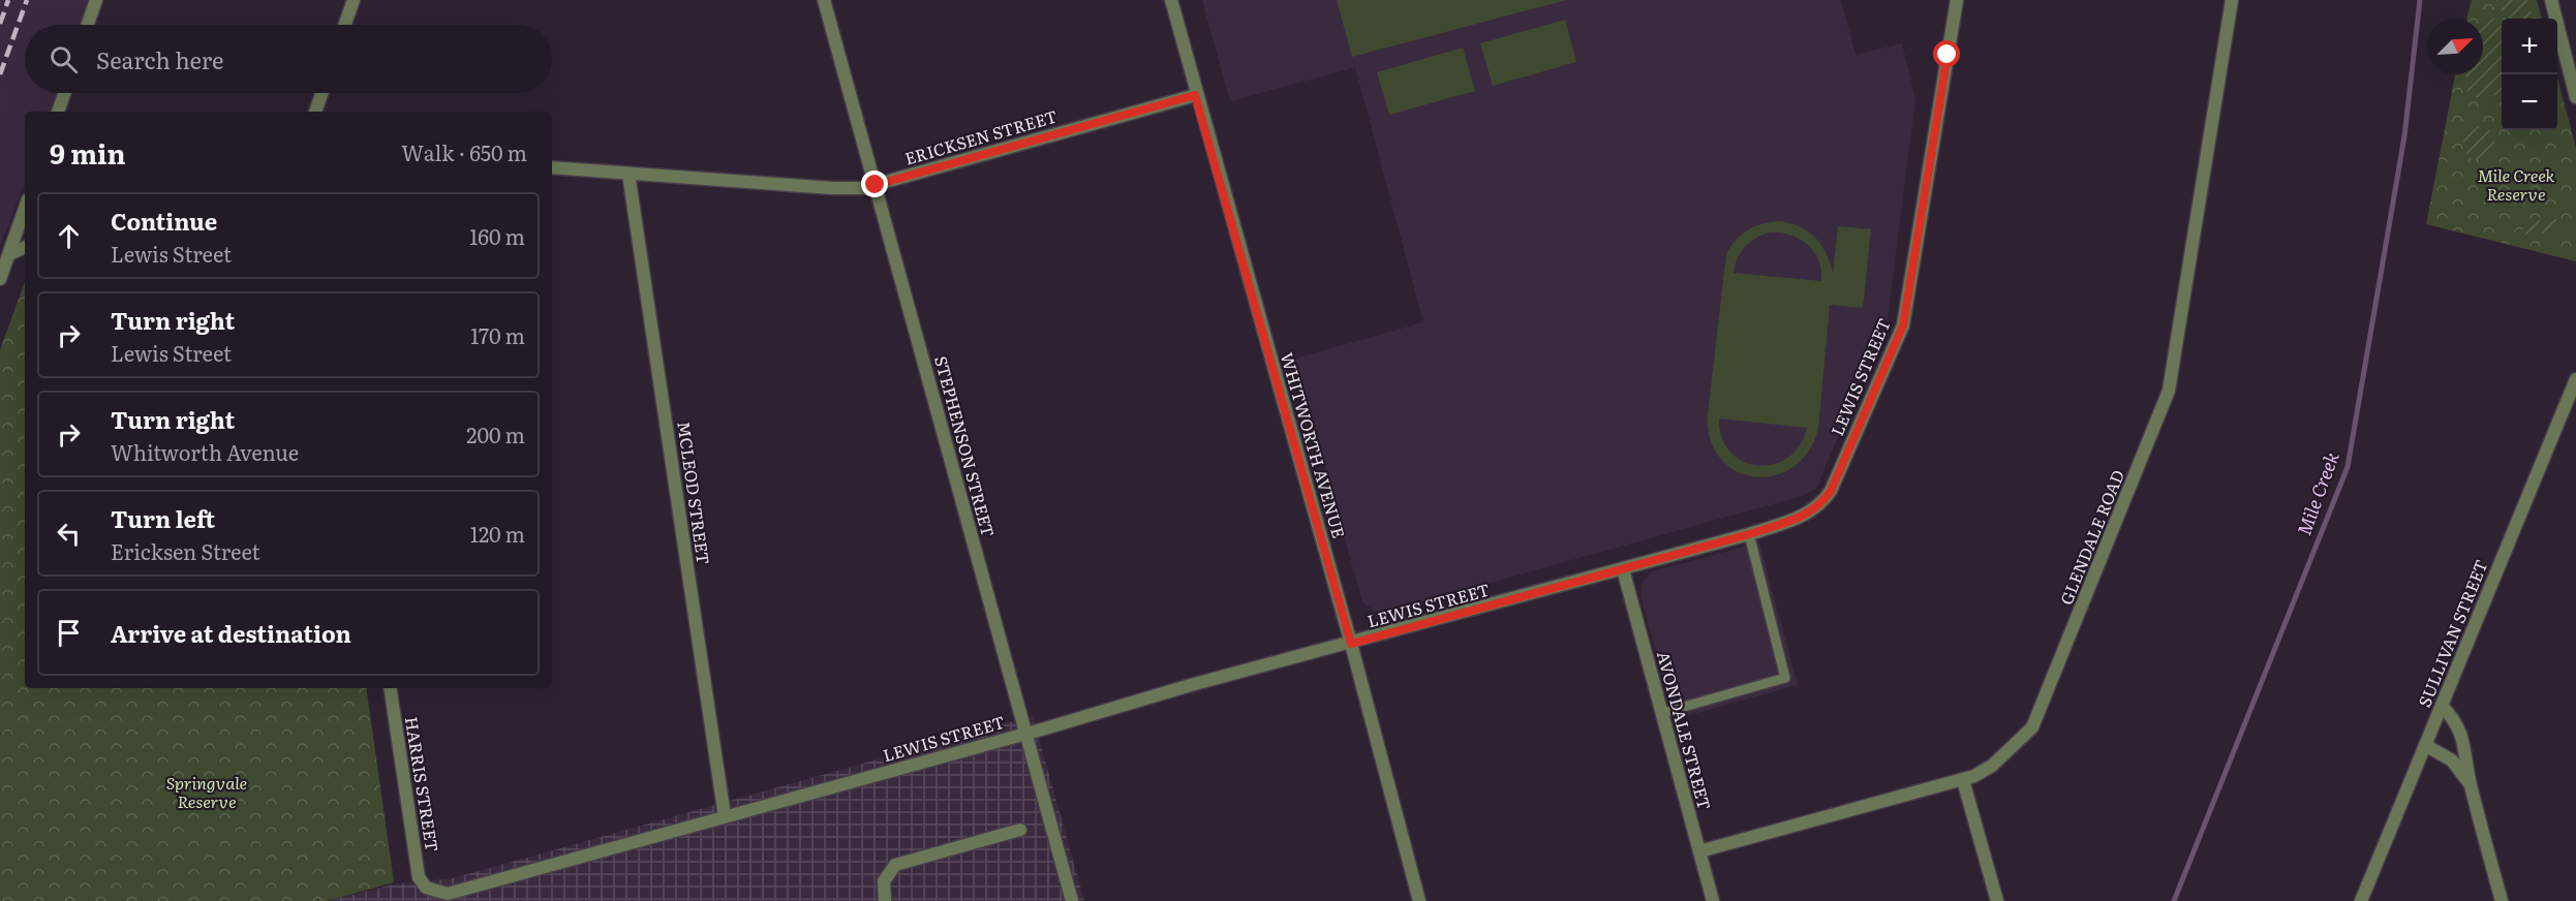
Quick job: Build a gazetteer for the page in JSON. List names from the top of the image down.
{
  "streets": {
    "street": [
      "ERICKSEN STREET",
      "LEWIS STREET",
      "WHITWORTH AVENUE",
      "STEPHENSON STREET",
      "MCLEOD STREET",
      "GLENDALE ROAD",
      "SULLIVAN STREET",
      "AVONDALE STREET",
      "HARRIS STREET"
    ]
  },
  "crossings": [
    ["ERICKSEN STREET", "WHITWORTH AVENUE"],
    ["ERICKSEN STREET", "STEPHENSON STREET"],
    ["ERICKSEN STREET", "MCLEOD STREET"],
    ["LEWIS STREET", "WHITWORTH AVENUE"],
    ["LEWIS STREET", "STEPHENSON STREET"],
    ["LEWIS STREET", "MCLEOD STREET"],
    ["LEWIS STREET", "AVONDALE STREET"],
    ["LEWIS STREET", "HARRIS STREET"],
    ["GLENDALE ROAD", "AVONDALE STREET"]
  ],
  "water": ["Mile Creek"],
  "parks": ["Mile Creek Reserve", "Springvale Reserve"],
  "north": "top right",
  "page": {
    "map_buttons": ["+", "−"],
    "search": "Search here",
    "heading": ["9 min", "Walk · 650 m"],
    "list": [
      ["Continue", "Lewis Street", "160 m"],
      ["Turn right", "Lewis Street", "170 m"],
      ["Turn right", "Whitworth Avenue", "200 m"],
      ["Turn left", "Ericksen Street", "120 m"],
      "Arrive at destination"
    ]
  }
}
